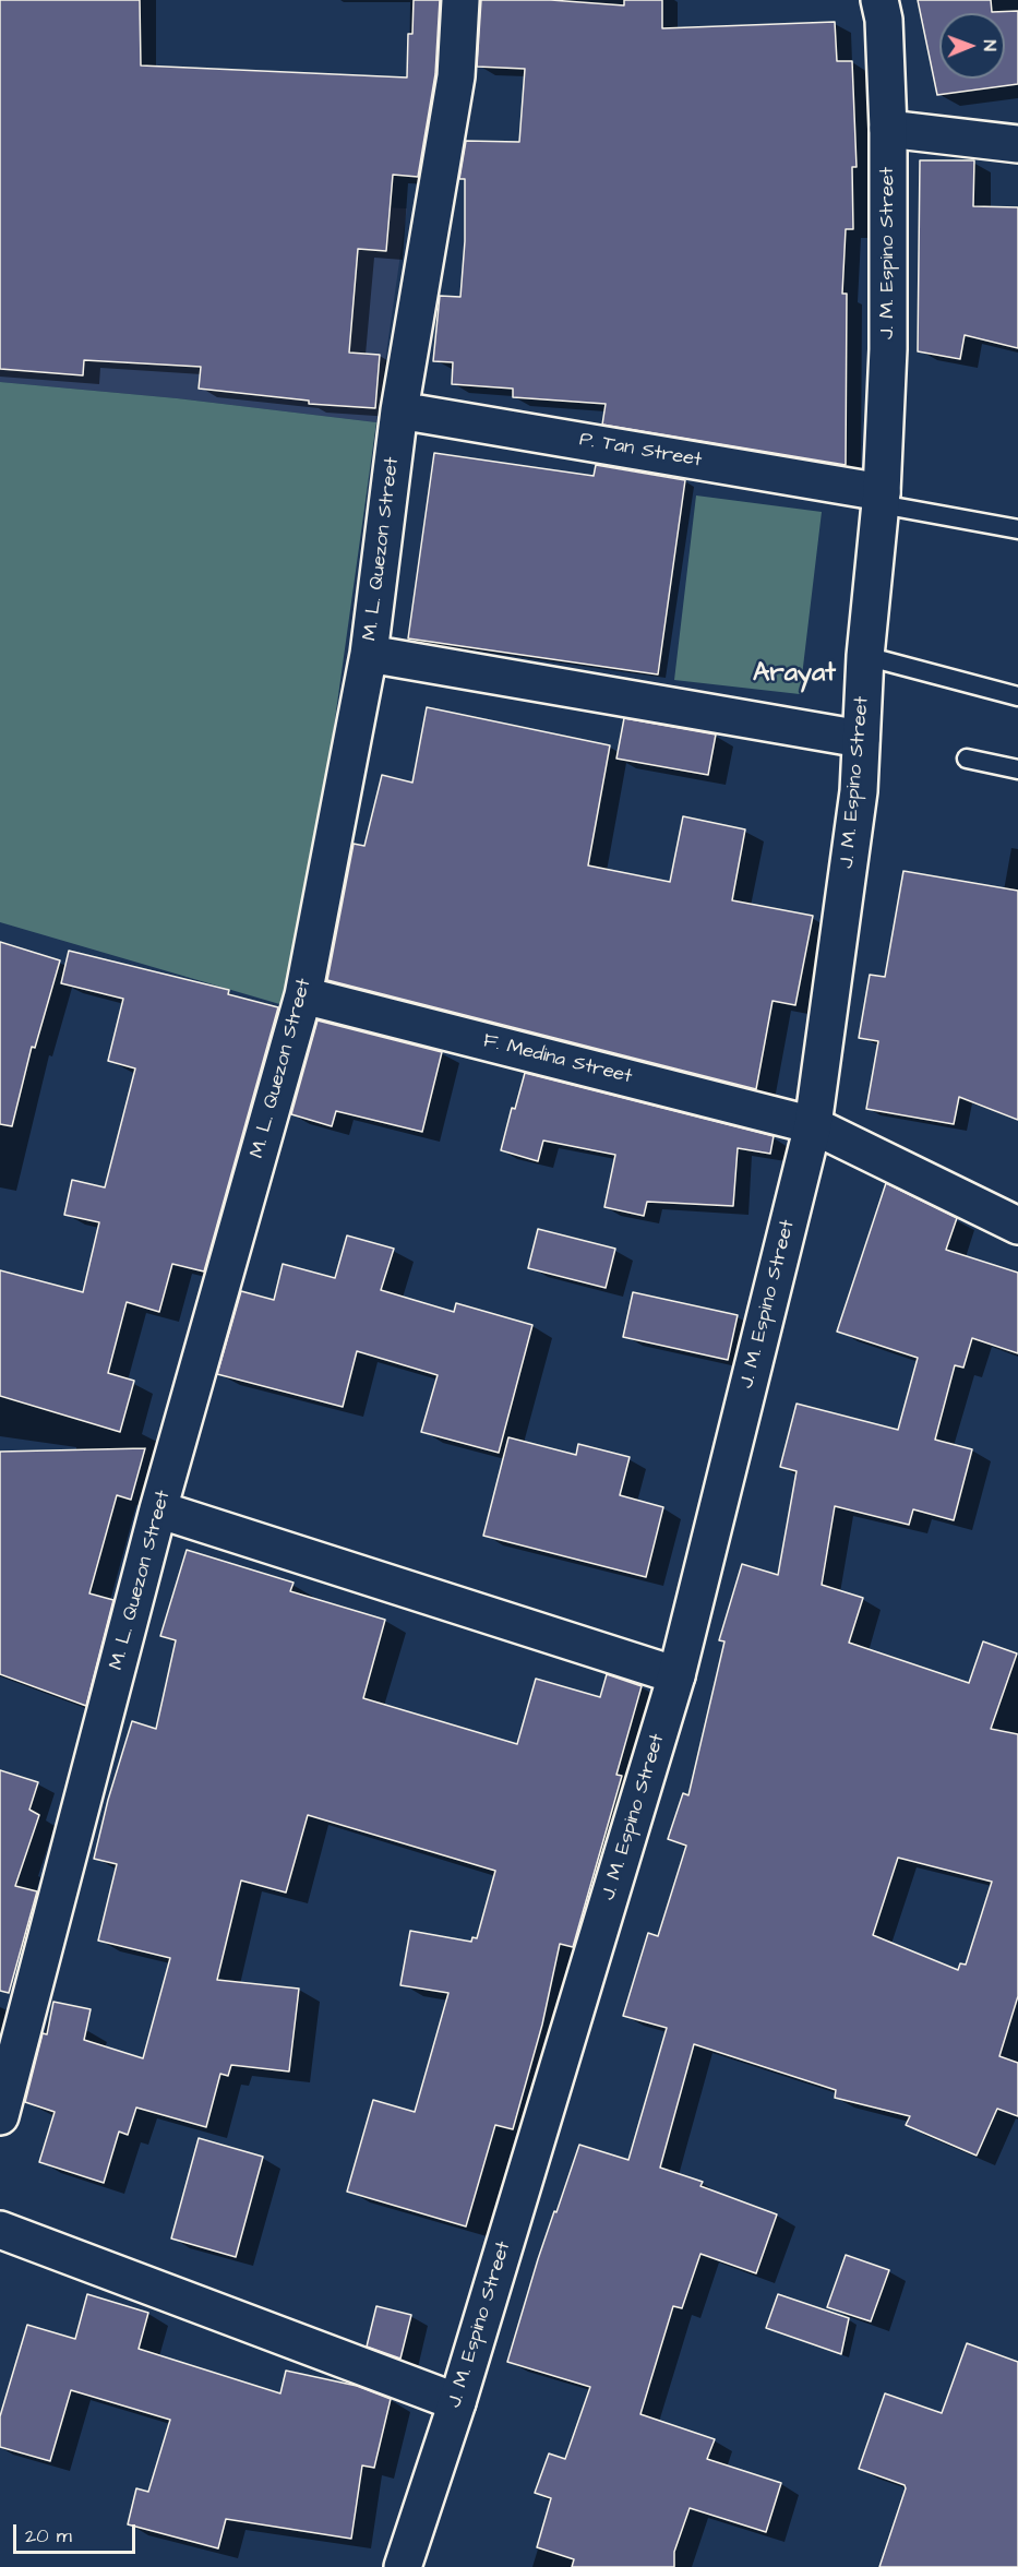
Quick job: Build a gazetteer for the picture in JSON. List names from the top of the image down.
{
  "streets": {
    "street": [
      "J. M. Espino Street",
      "P. Tan Street",
      "M. L. Quezon Street",
      "F. Medina Street"
    ]
  },
  "crossings": [
    ["J. M. Espino Street", "P. Tan Street"],
    ["J. M. Espino Street", "F. Medina Street"],
    ["P. Tan Street", "M. L. Quezon Street"],
    ["M. L. Quezon Street", "F. Medina Street"]
  ],
  "districts": ["Arayat"],
  "scale_bar": "20 m",
  "north": "right"
}
